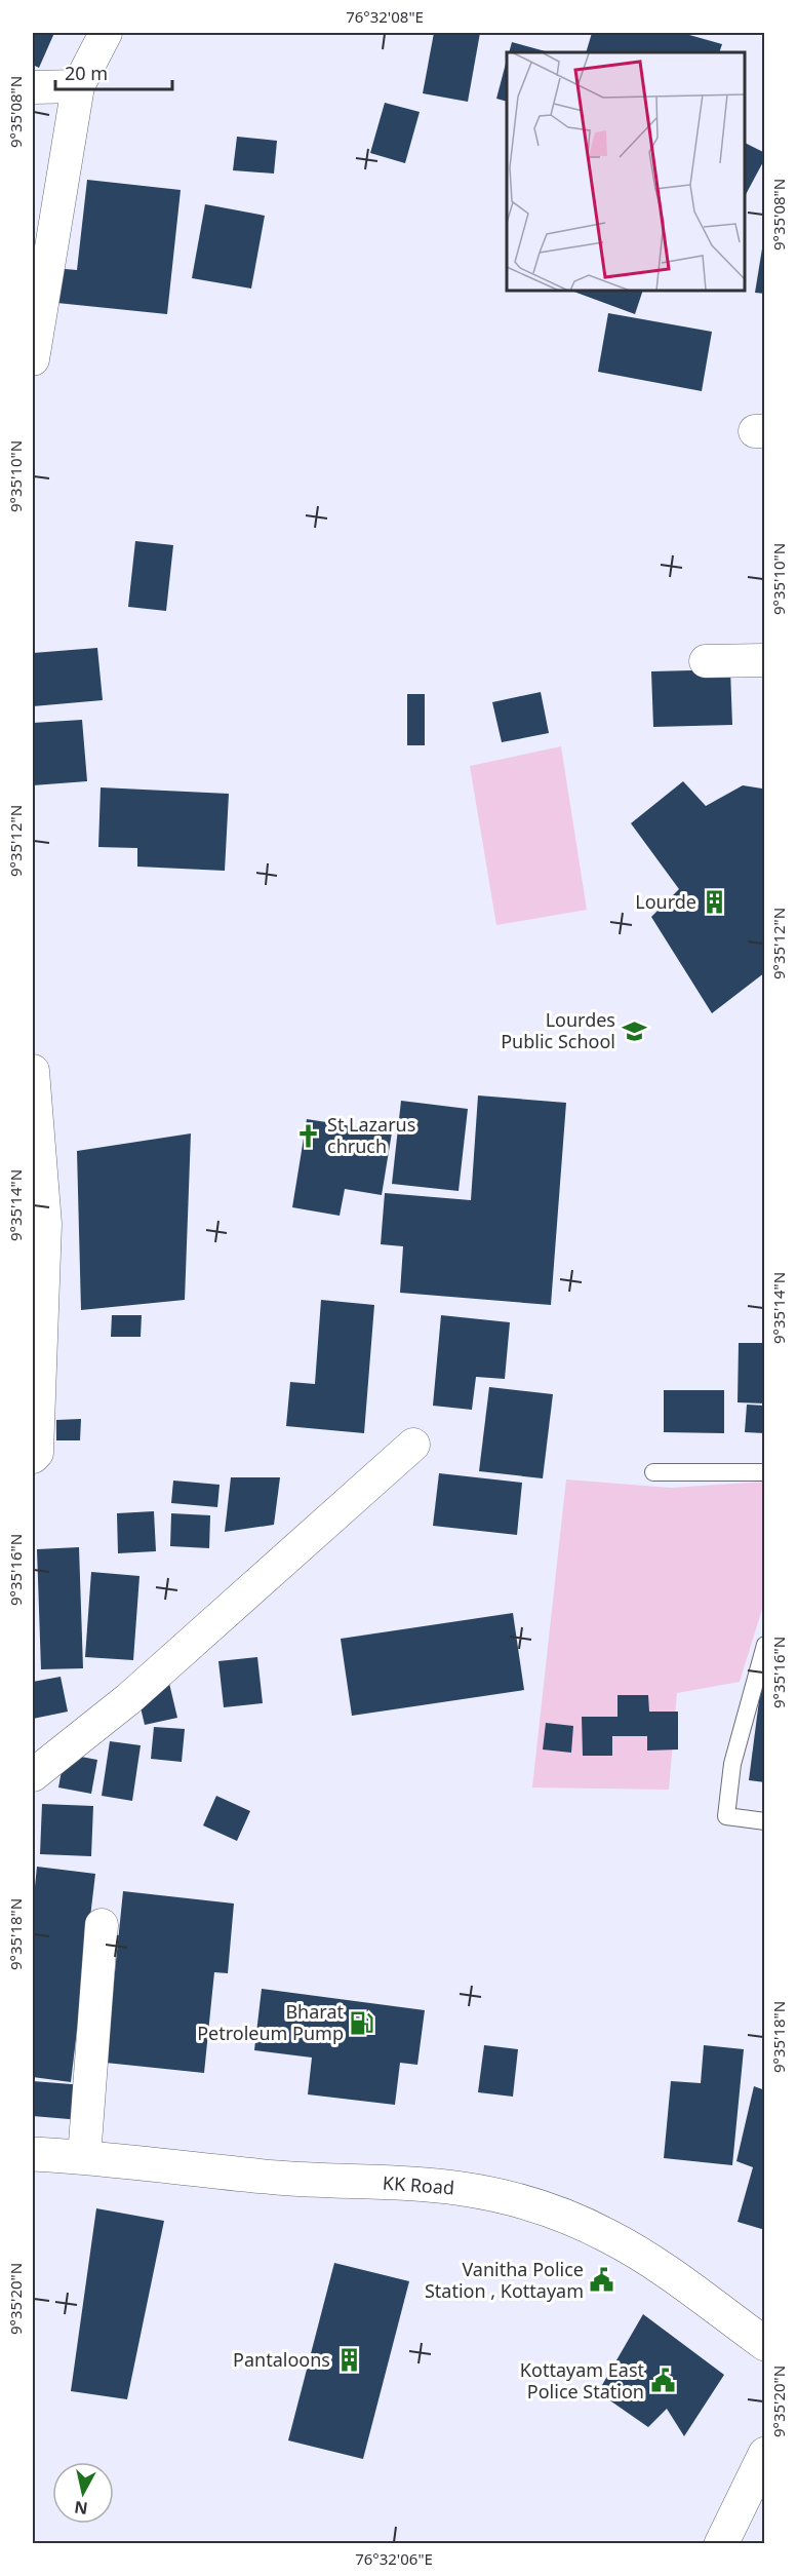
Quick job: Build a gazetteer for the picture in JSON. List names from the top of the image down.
{
  "streets": {
    "highway": ["KK Road"]
  },
  "places": {
    "building": ["Lourde", "Pantaloons"],
    "school or university": ["Lourdes Public School"],
    "church": ["St Lazarus chruch"],
    "fuel station": ["Bharat Petroleum Pump"],
    "public building": ["Vanitha Police Station , Kottayam", "Kottayam East Police Station"]
  },
  "scale_bar": "20 m",
  "north": "bottom",
  "coordinates": [
    "76°32'08\"E",
    "9°35'08\"N",
    "9°35'10\"N",
    "9°35'12\"N",
    "9°35'14\"N",
    "9°35'16\"N",
    "9°35'18\"N",
    "9°35'20\"N",
    "76°32'06\"E"
  ]
}
